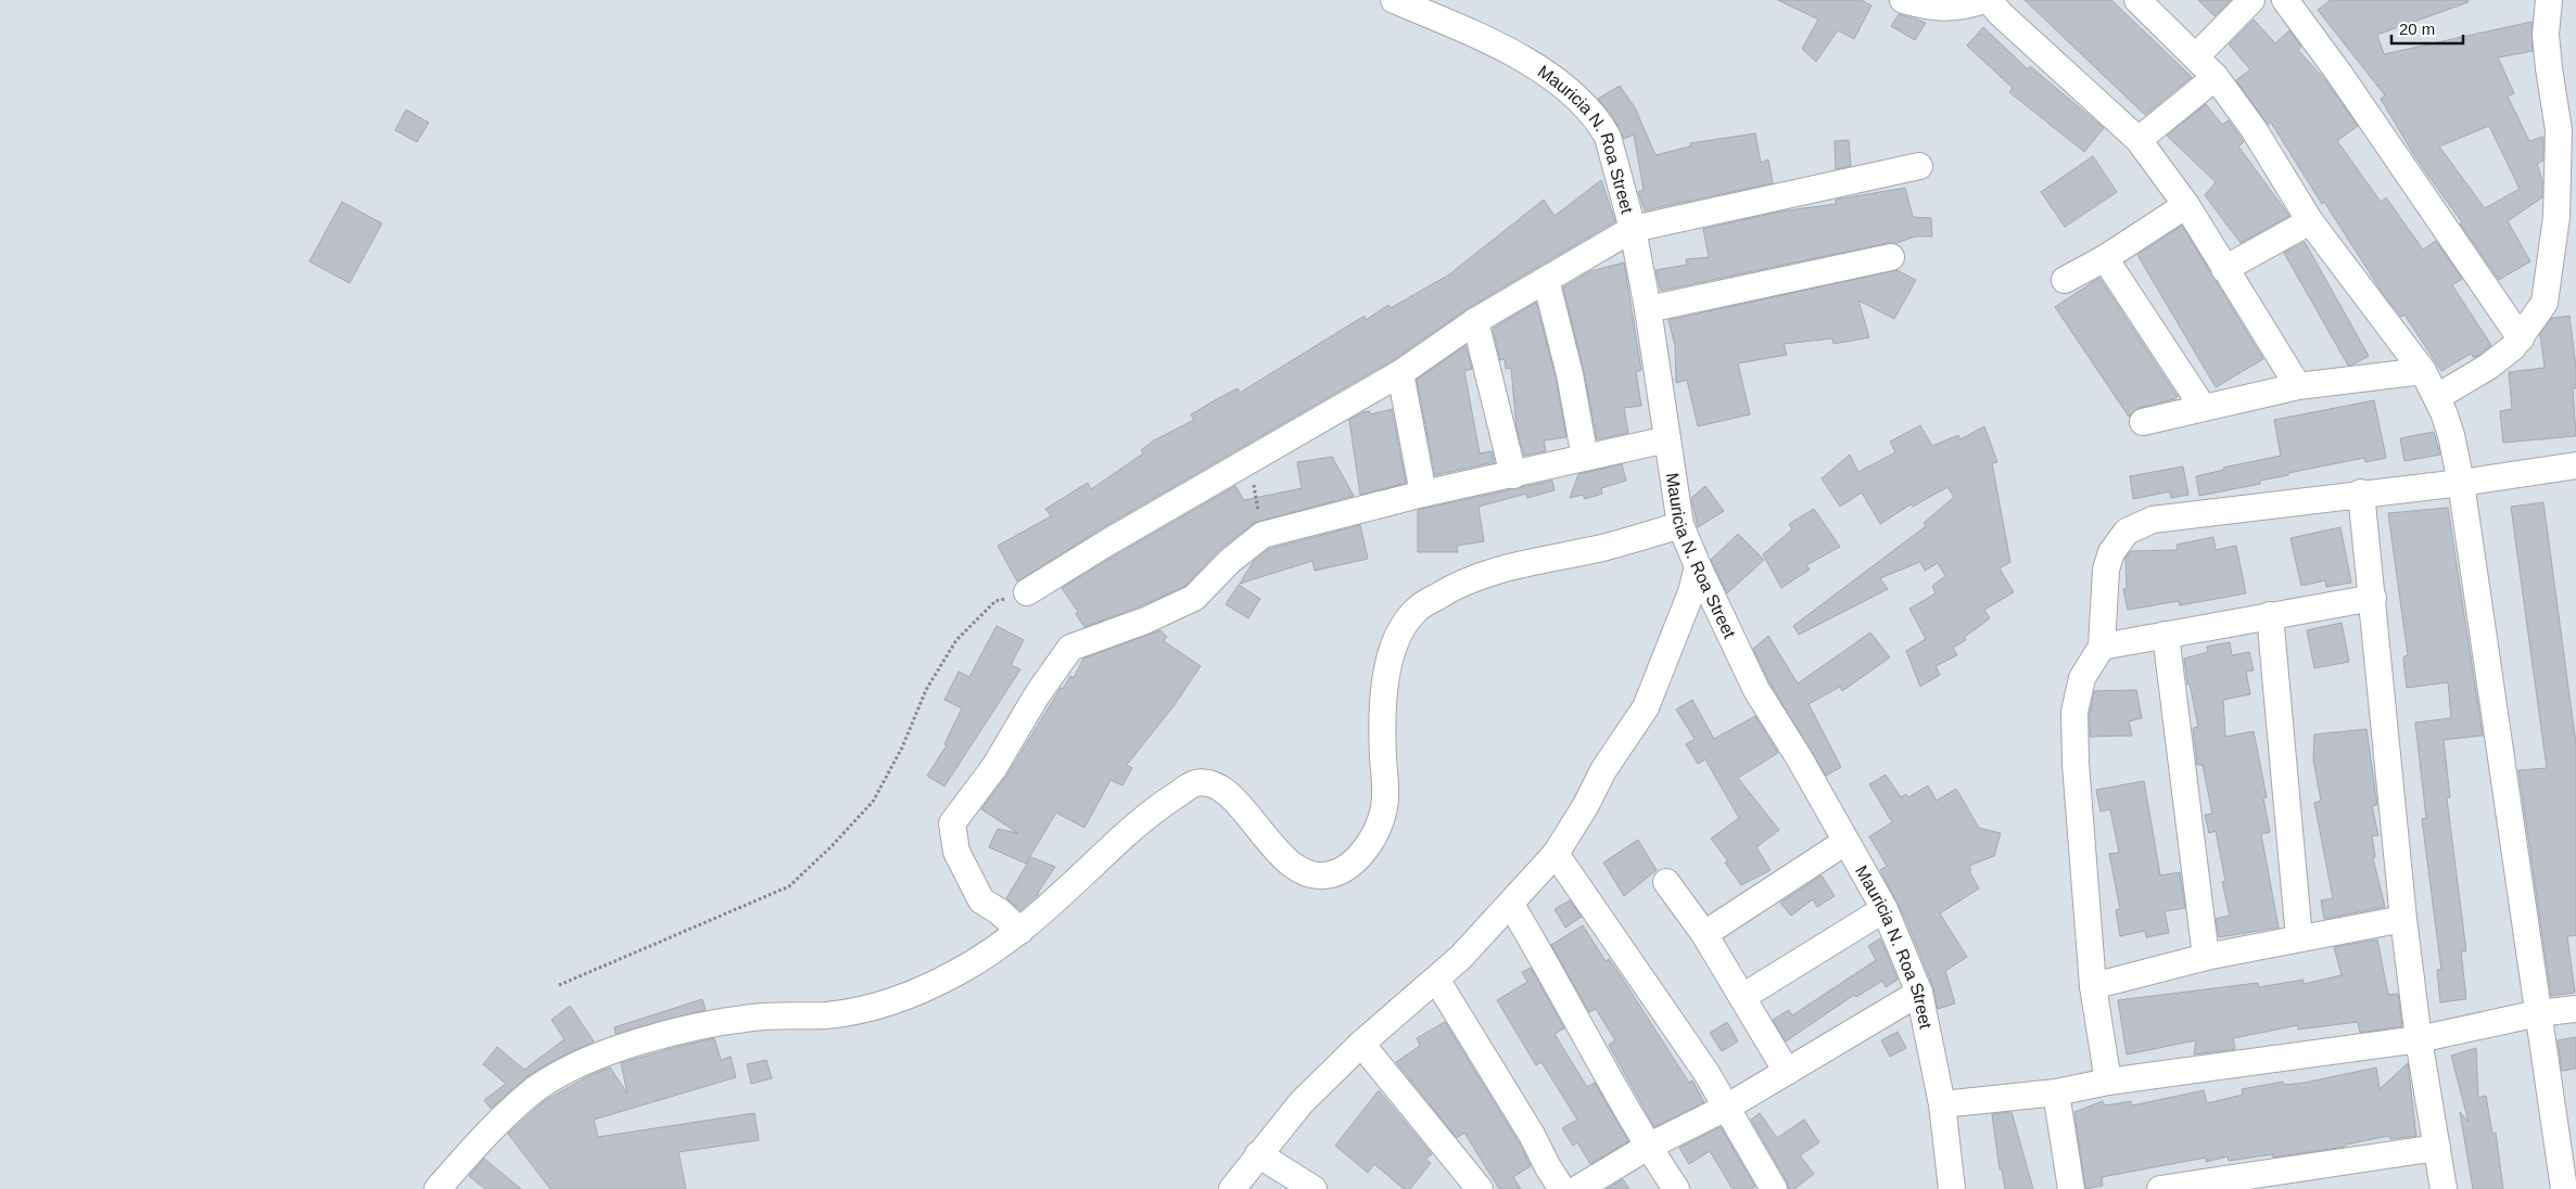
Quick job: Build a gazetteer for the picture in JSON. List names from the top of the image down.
{
  "streets": {
    "street": ["Mauricia N. Roa Street"]
  },
  "scale_bar": "20 m"
}
